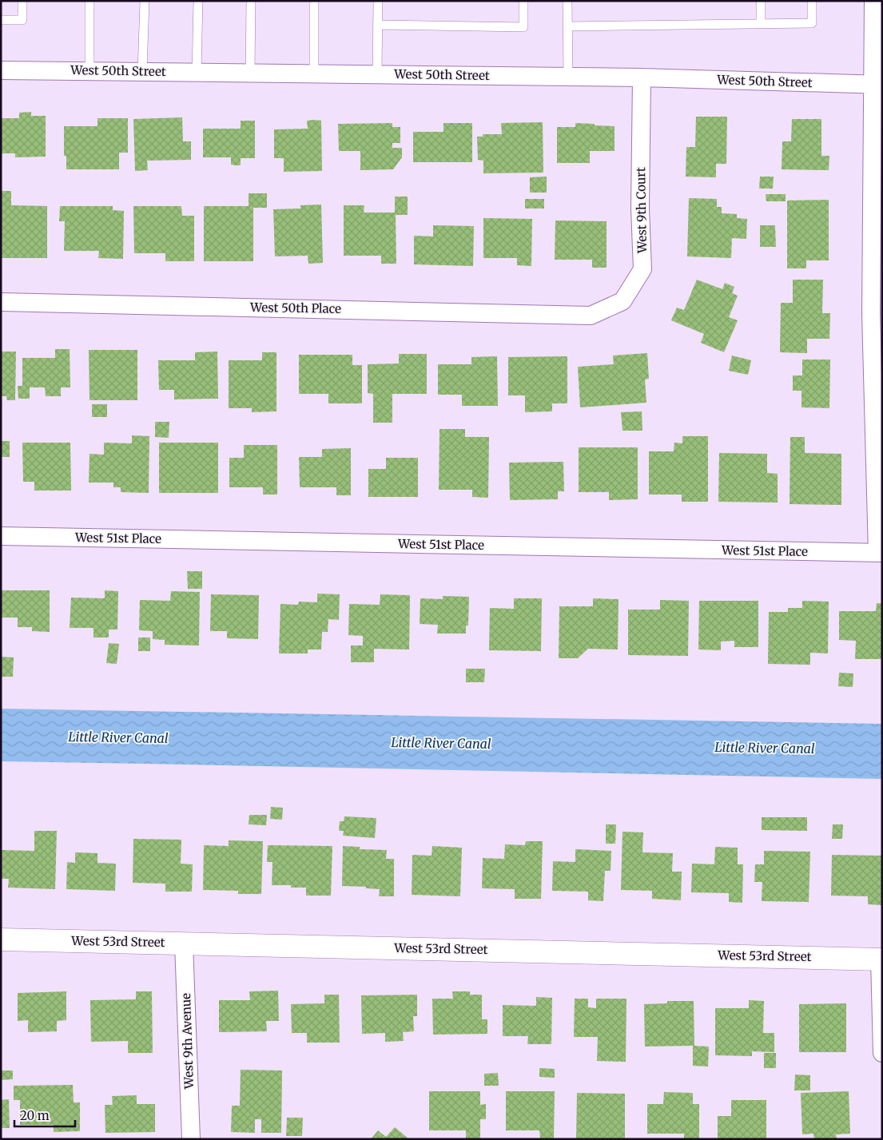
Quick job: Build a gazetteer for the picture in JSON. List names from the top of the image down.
{
  "streets": {
    "street": [
      "West 50th Street",
      "West 9th Court",
      "West 50th Place",
      "West 51st Place",
      "West 53rd Street",
      "West 9th Avenue"
    ]
  },
  "crossings": [
    ["West 50th Street", "West 9th Court"],
    ["West 9th Court", "West 50th Place"],
    ["West 53rd Street", "West 9th Avenue"]
  ],
  "water": ["Little River Canal"],
  "scale_bar": "20 m"
}
